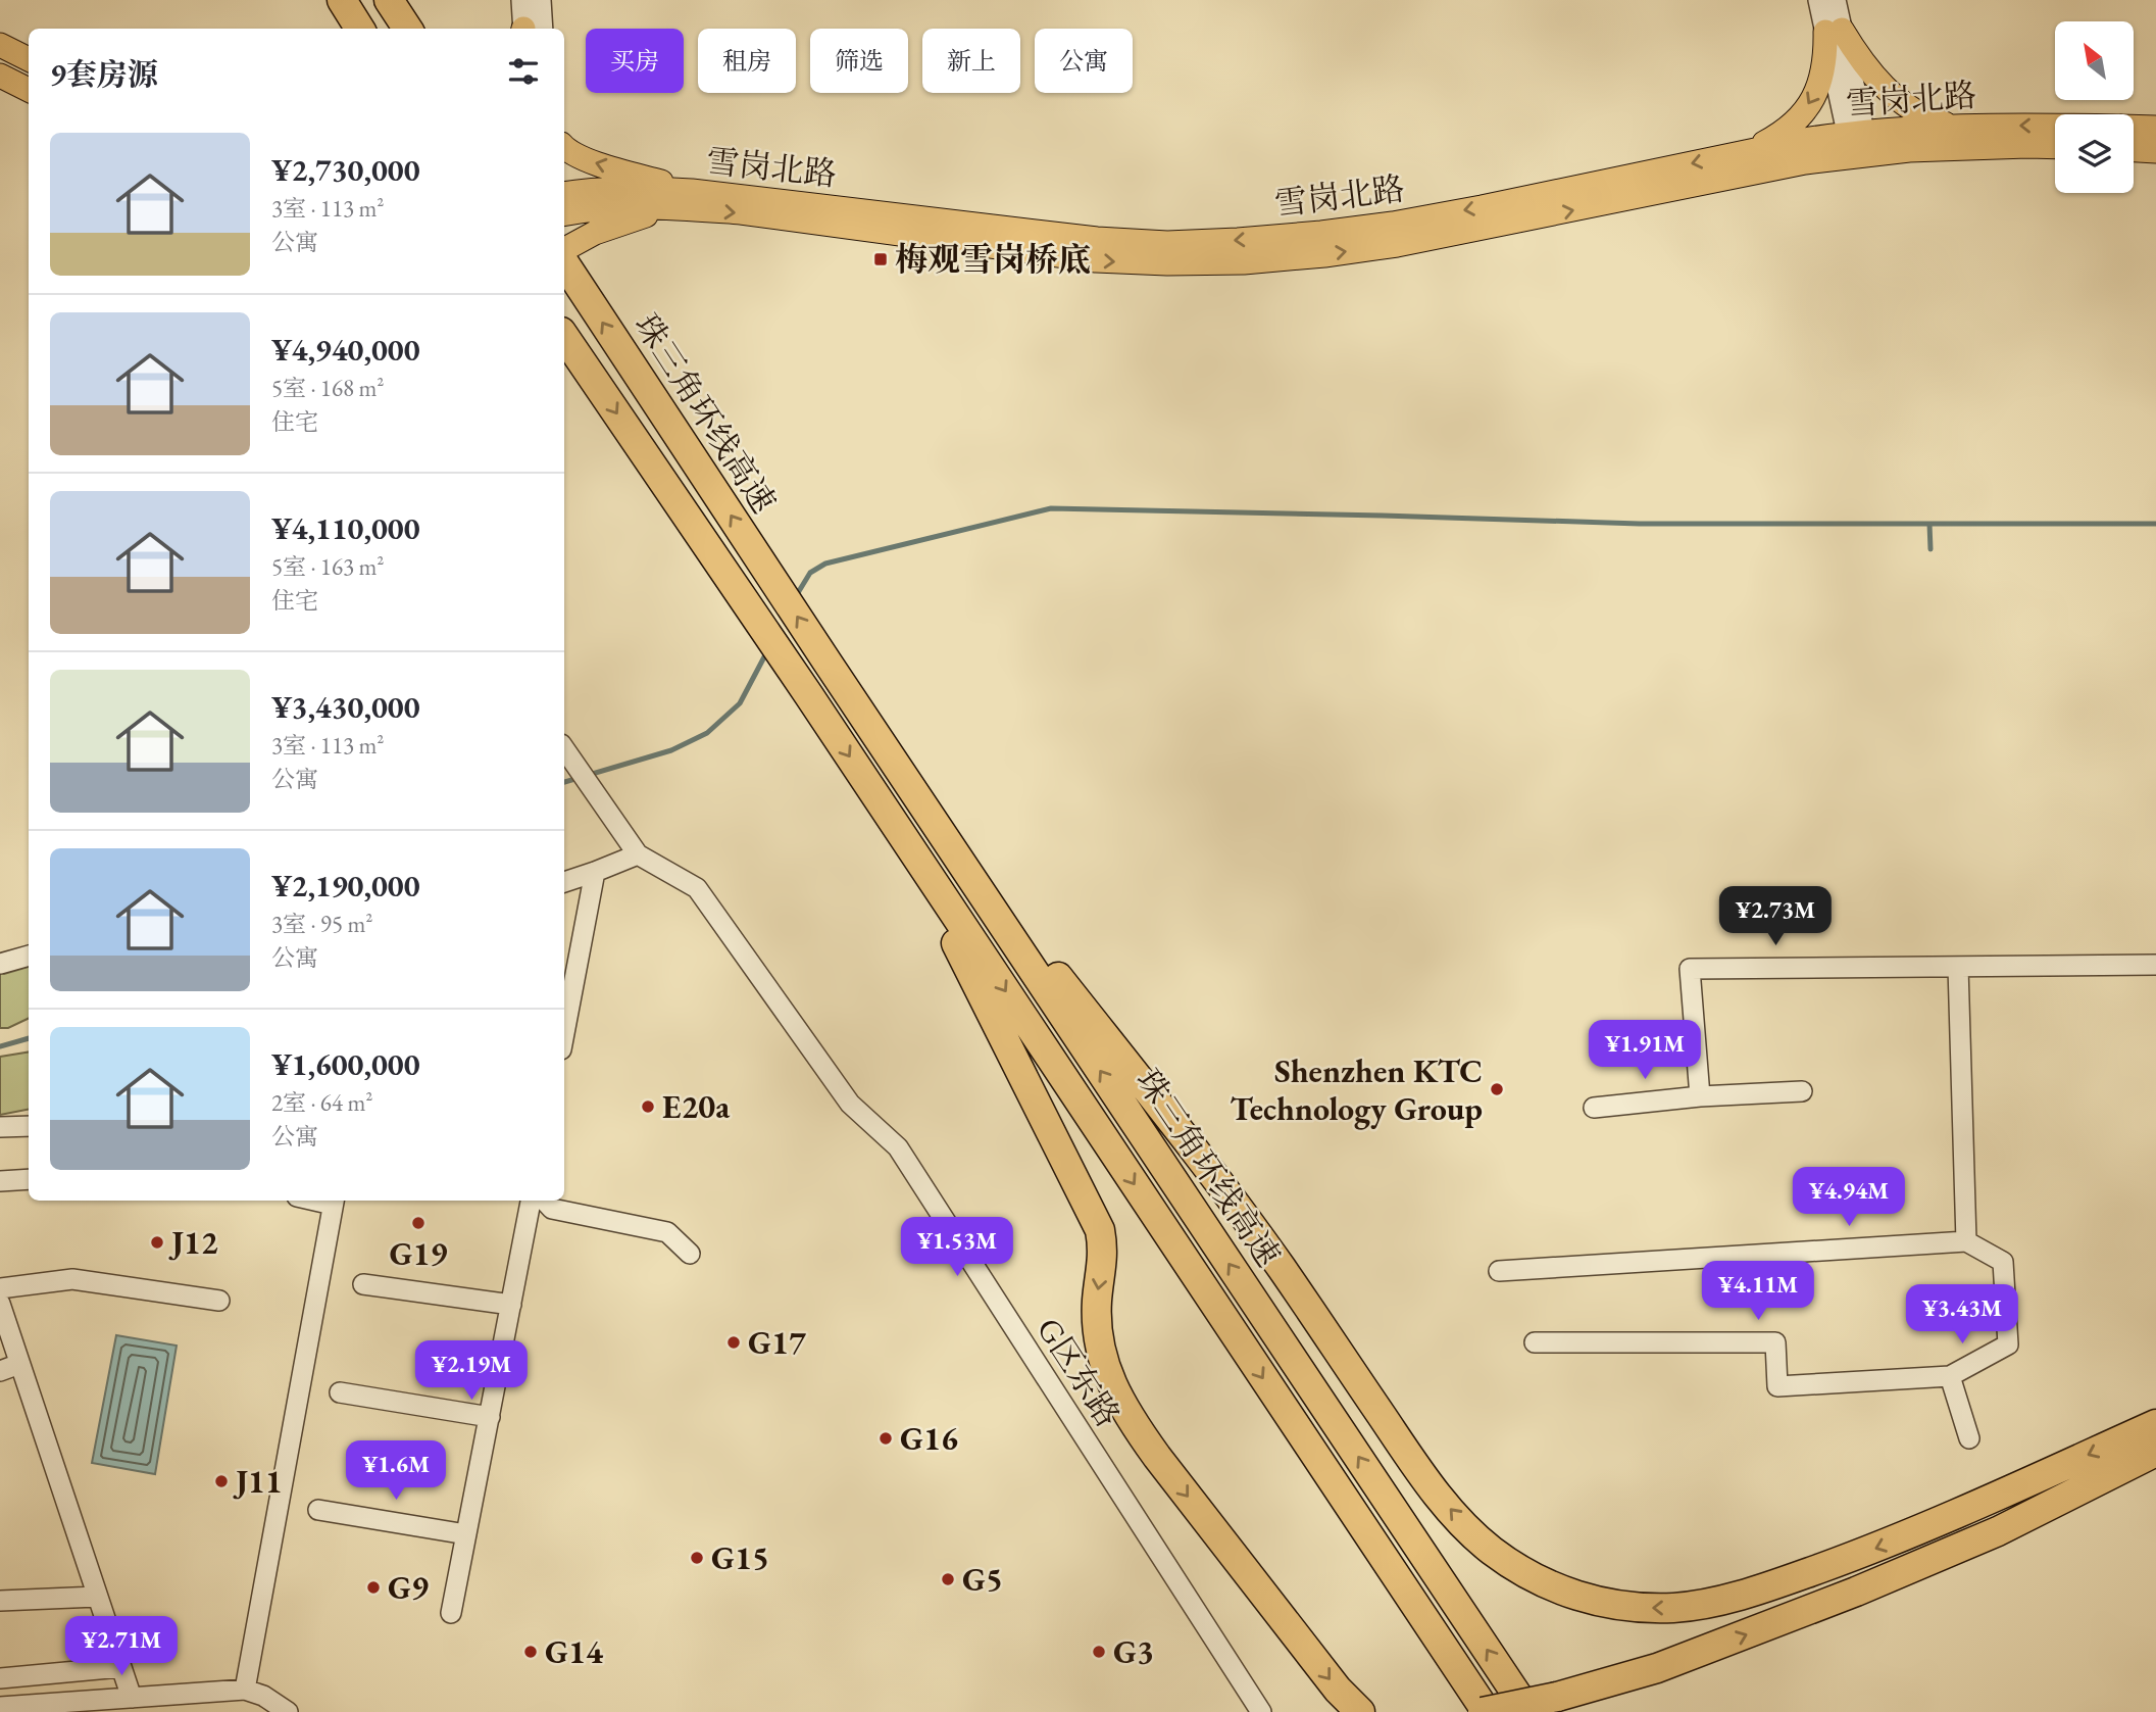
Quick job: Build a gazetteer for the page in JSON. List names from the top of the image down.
{
  "streets": {
    "highway": ["珠三角环线高速"],
    "main road": ["雪岗北路"],
    "street": ["G区东路"]
  },
  "places": {
    "transit": ["梅观雪岗桥底"],
    "other": [
      "Shenzhen KTC Technology Group",
      "E20a",
      "G19",
      "J12",
      "G17",
      "G16",
      "J11",
      "G15",
      "G5",
      "G9",
      "G14",
      "G3"
    ]
  },
  "north": "top left",
  "page": {
    "chip": [
      "买房",
      "租房",
      "筛选",
      "新上",
      "公寓"
    ],
    "heading": "9套房源",
    "list": [
      {
        "name": "¥2,730,000",
        "note": "3室 · 113 m² · 公寓"
      },
      {
        "name": "¥4,940,000",
        "note": "5室 · 168 m² · 住宅"
      },
      {
        "name": "¥4,110,000",
        "note": "5室 · 163 m² · 住宅"
      },
      {
        "name": "¥3,430,000",
        "note": "3室 · 113 m² · 公寓"
      },
      {
        "name": "¥2,190,000",
        "note": "3室 · 95 m² · 公寓"
      },
      {
        "name": "¥1,600,000",
        "note": "2室 · 64 m² · 公寓"
      }
    ],
    "price": [
      "¥2.73M",
      "¥1.91M",
      "¥4.94M",
      "¥1.53M",
      "¥4.11M",
      "¥3.43M",
      "¥2.19M",
      "¥1.6M",
      "¥2.71M"
    ]
  }
}
